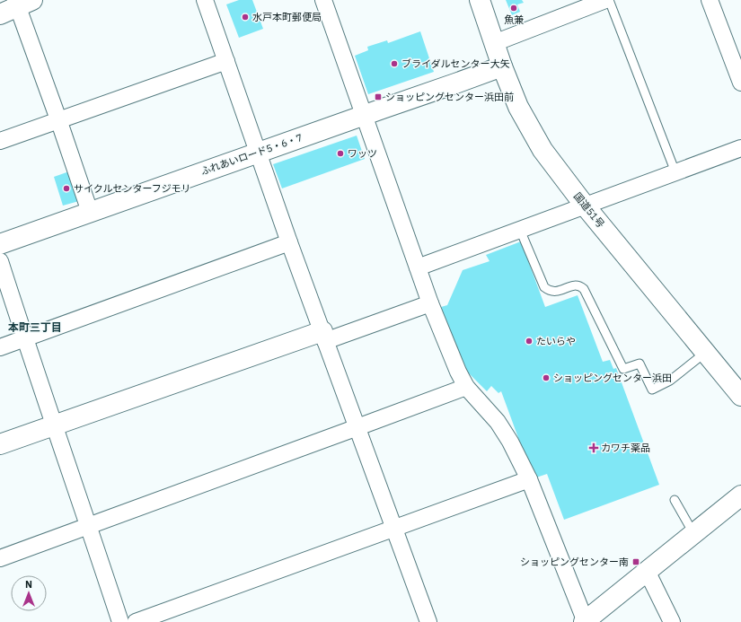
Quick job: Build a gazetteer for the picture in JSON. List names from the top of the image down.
{
  "streets": {
    "main road": ["ふれあいロード5・6・7", "国道51号"]
  },
  "crossings": [
    ["ふれあいロード5・6・7", "国道51号"]
  ],
  "districts": ["本町三丁目"],
  "places": {
    "other": [
      "魚兼",
      "水戸本町郵便局",
      "ブライダルセンター大矢",
      "ワッツ",
      "サイクルセンターフジモリ",
      "たいらや",
      "ショッピングセンター浜田"
    ],
    "transit": ["ショッピングセンター浜田前", "ショッピングセンター南"],
    "health": ["カワチ薬品"]
  },
  "north": "top"
}
